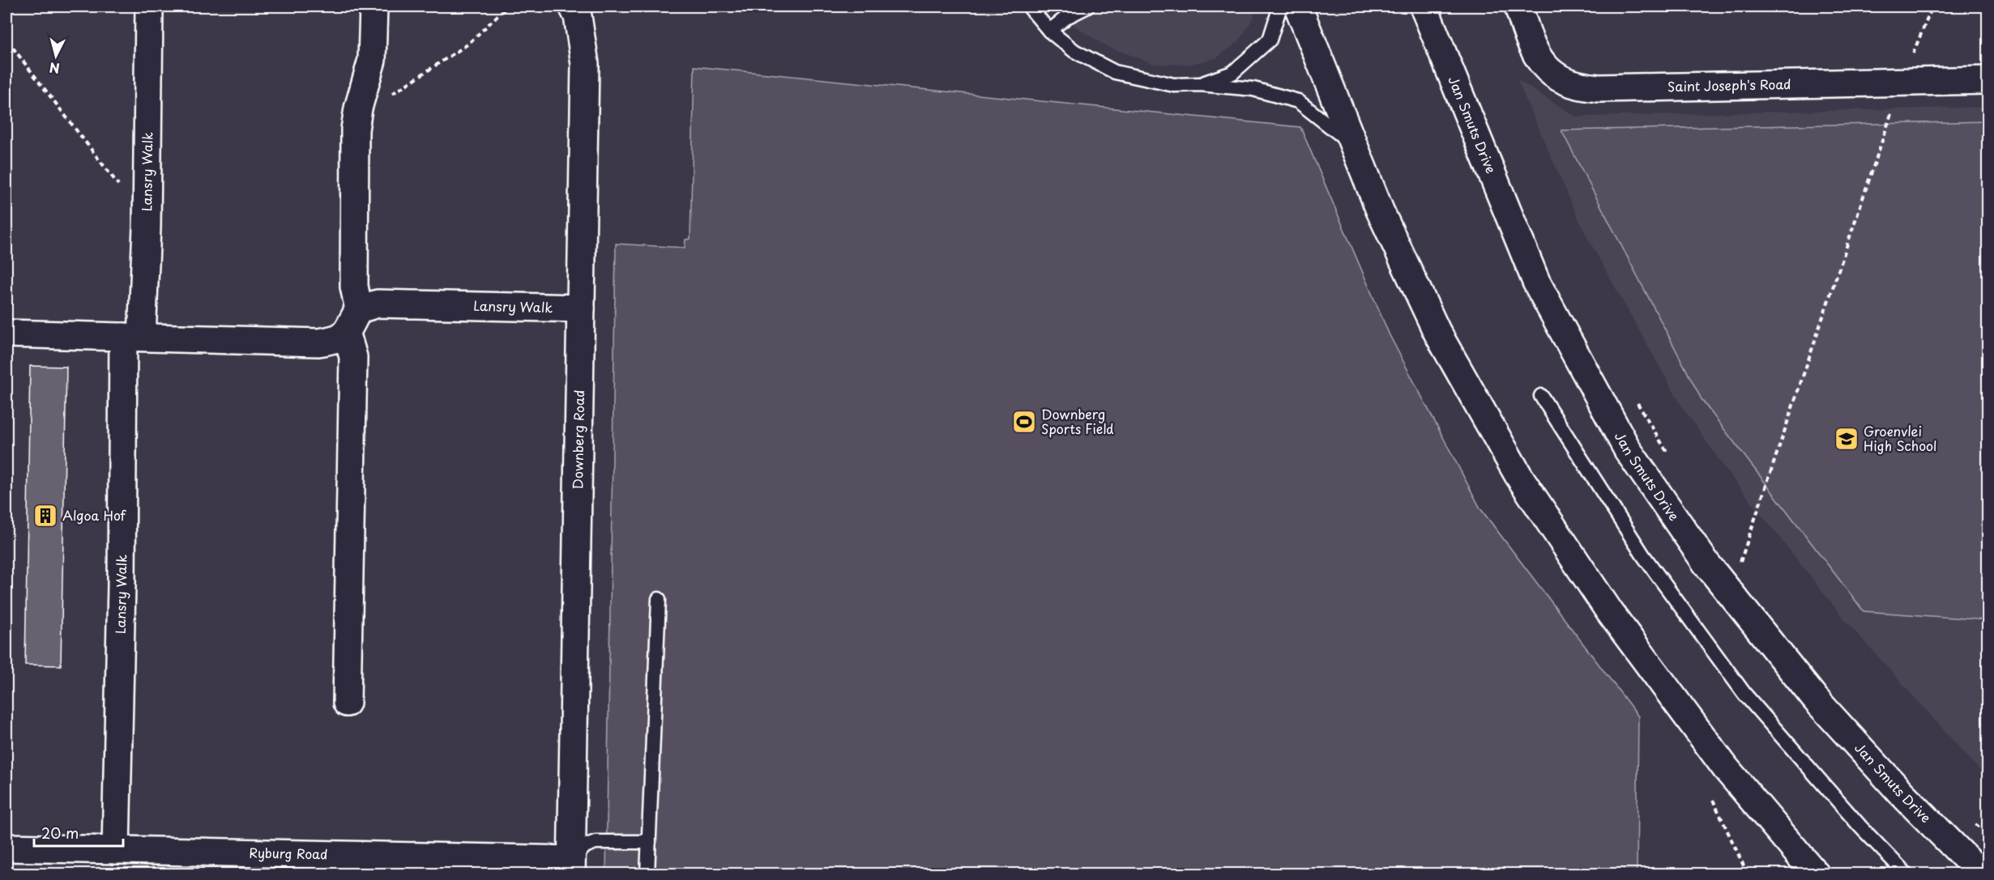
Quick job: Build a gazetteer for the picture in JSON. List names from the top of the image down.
{
  "streets": {
    "street": [
      "Saint Joseph's Road",
      "Jan Smuts Drive",
      "Lansry Walk",
      "Downberg Road",
      "Ryburg Road"
    ]
  },
  "crossings": [
    ["Lansry Walk", "Downberg Road"],
    ["Lansry Walk", "Ryburg Road"],
    ["Downberg Road", "Ryburg Road"]
  ],
  "places": {
    "sports": ["Downberg Sports Field"],
    "school or university": ["Groenvlei High School"],
    "building": ["Algoa Hof"]
  },
  "scale_bar": "20 m",
  "north": "bottom"
}
